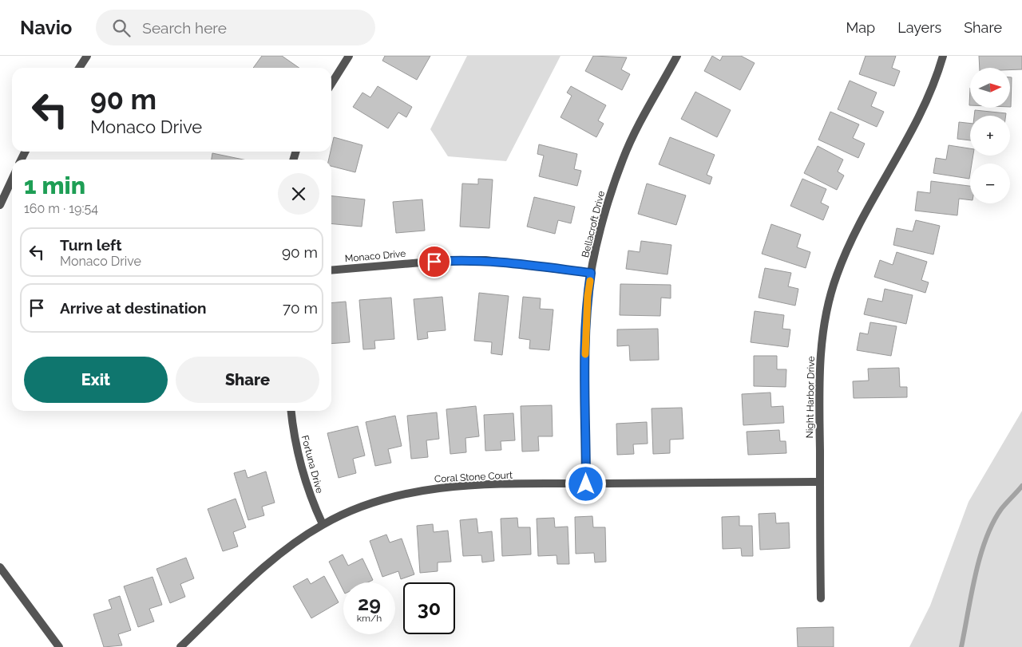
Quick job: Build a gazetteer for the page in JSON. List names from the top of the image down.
{
  "streets": {
    "street": [
      "Bellacroft Drive",
      "Monaco Drive",
      "Night Harbor Drive",
      "Fortuna Drive",
      "Coral Stone Court"
    ]
  },
  "crossings": [
    ["Bellacroft Drive", "Monaco Drive"],
    ["Bellacroft Drive", "Coral Stone Court"],
    ["Night Harbor Drive", "Coral Stone Court"],
    ["Fortuna Drive", "Coral Stone Court"]
  ],
  "north": "right",
  "page": {
    "header": "Navio",
    "search": "Search here",
    "nav": ["Map", "Layers", "Share"],
    "map_buttons": ["+", "−"],
    "turn": ["90 m", "Monaco Drive"],
    "heading": ["1 min", "160 m · 19:54"],
    "list": [
      {
        "name": "Turn left",
        "note": "Monaco Drive",
        "value": "90 m"
      },
      {
        "name": "Arrive at destination",
        "value": "70 m"
      }
    ],
    "buttons": ["Exit", "Share"],
    "speed": "29 km/h",
    "limit": "30"
  }
}
